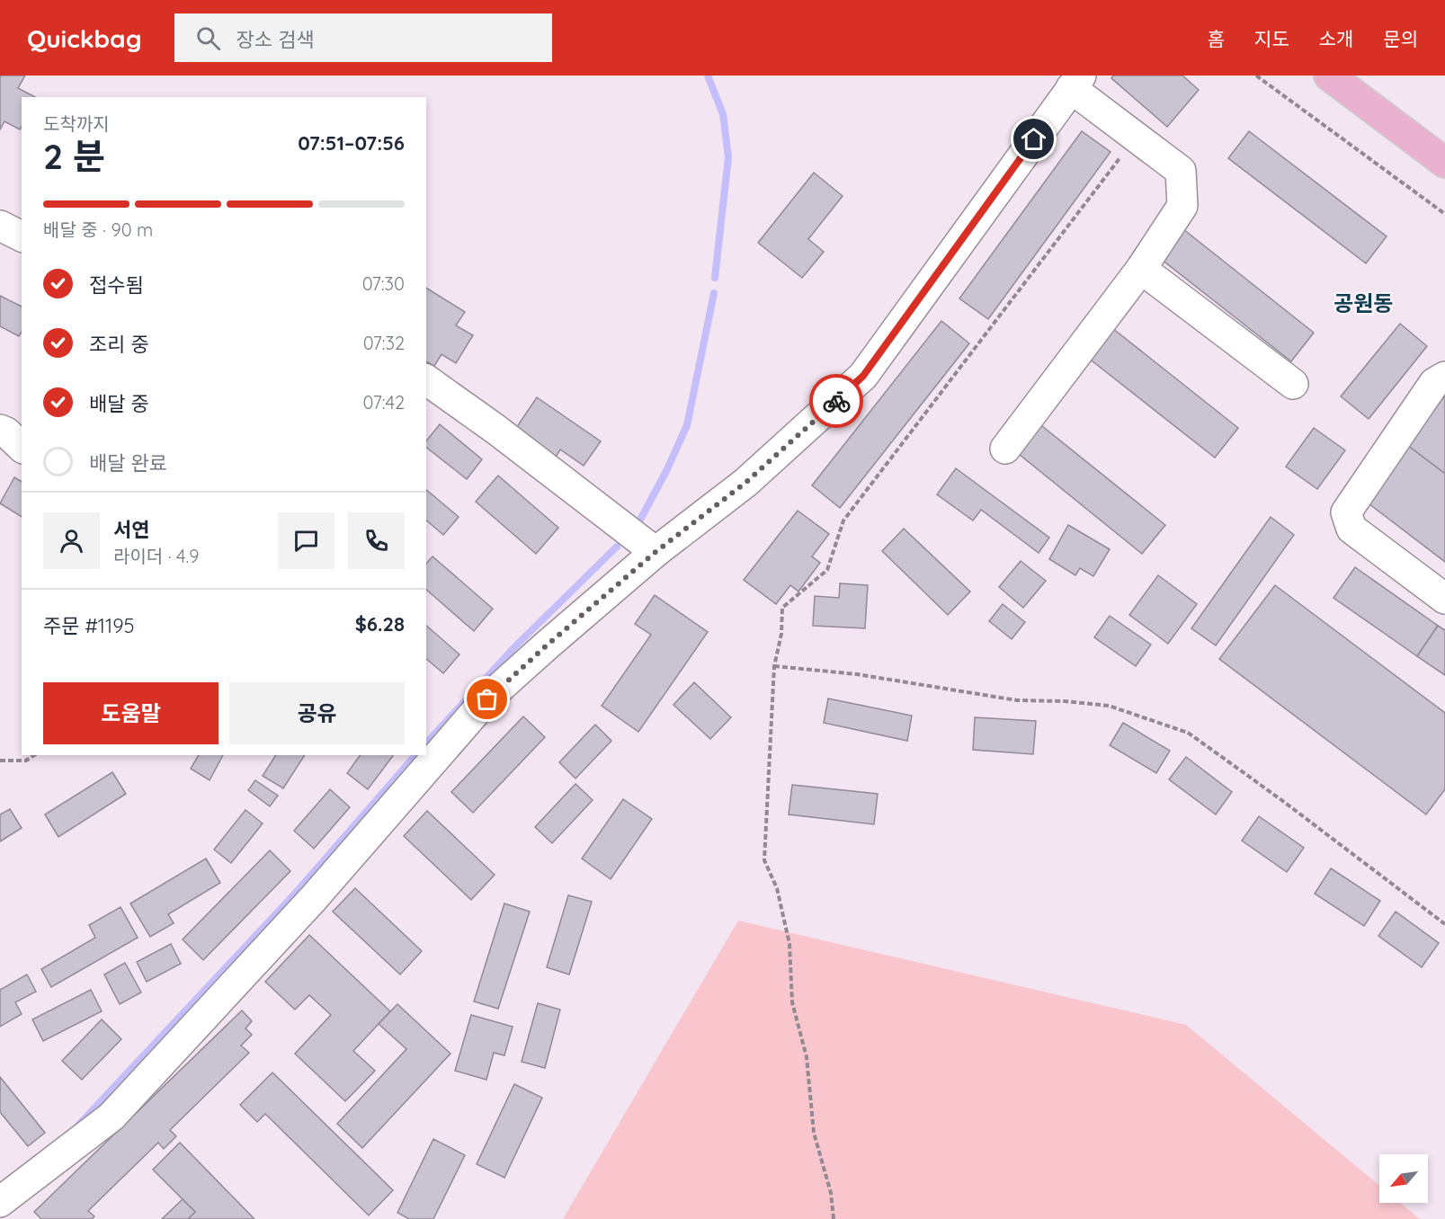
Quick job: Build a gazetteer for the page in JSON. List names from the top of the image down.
{
  "districts": ["공원동"],
  "north": "bottom left",
  "page": {
    "header": "Quickbag",
    "search": "장소 검색",
    "nav": [
      "홈",
      "지도",
      "소개",
      "문의"
    ],
    "heading": ["2 분", "도착까지", "07:51–07:56"],
    "panel": [
      "서연",
      "라이더 · 4.9",
      "주문 #1195",
      "$6.28"
    ],
    "bar": "배달 중 · 90 m",
    "list": [
      ["접수됨", "07:30"],
      ["조리 중", "07:32"],
      ["배달 중", "07:42"],
      "배달 완료"
    ],
    "buttons": ["도움말", "공유"]
  }
}
